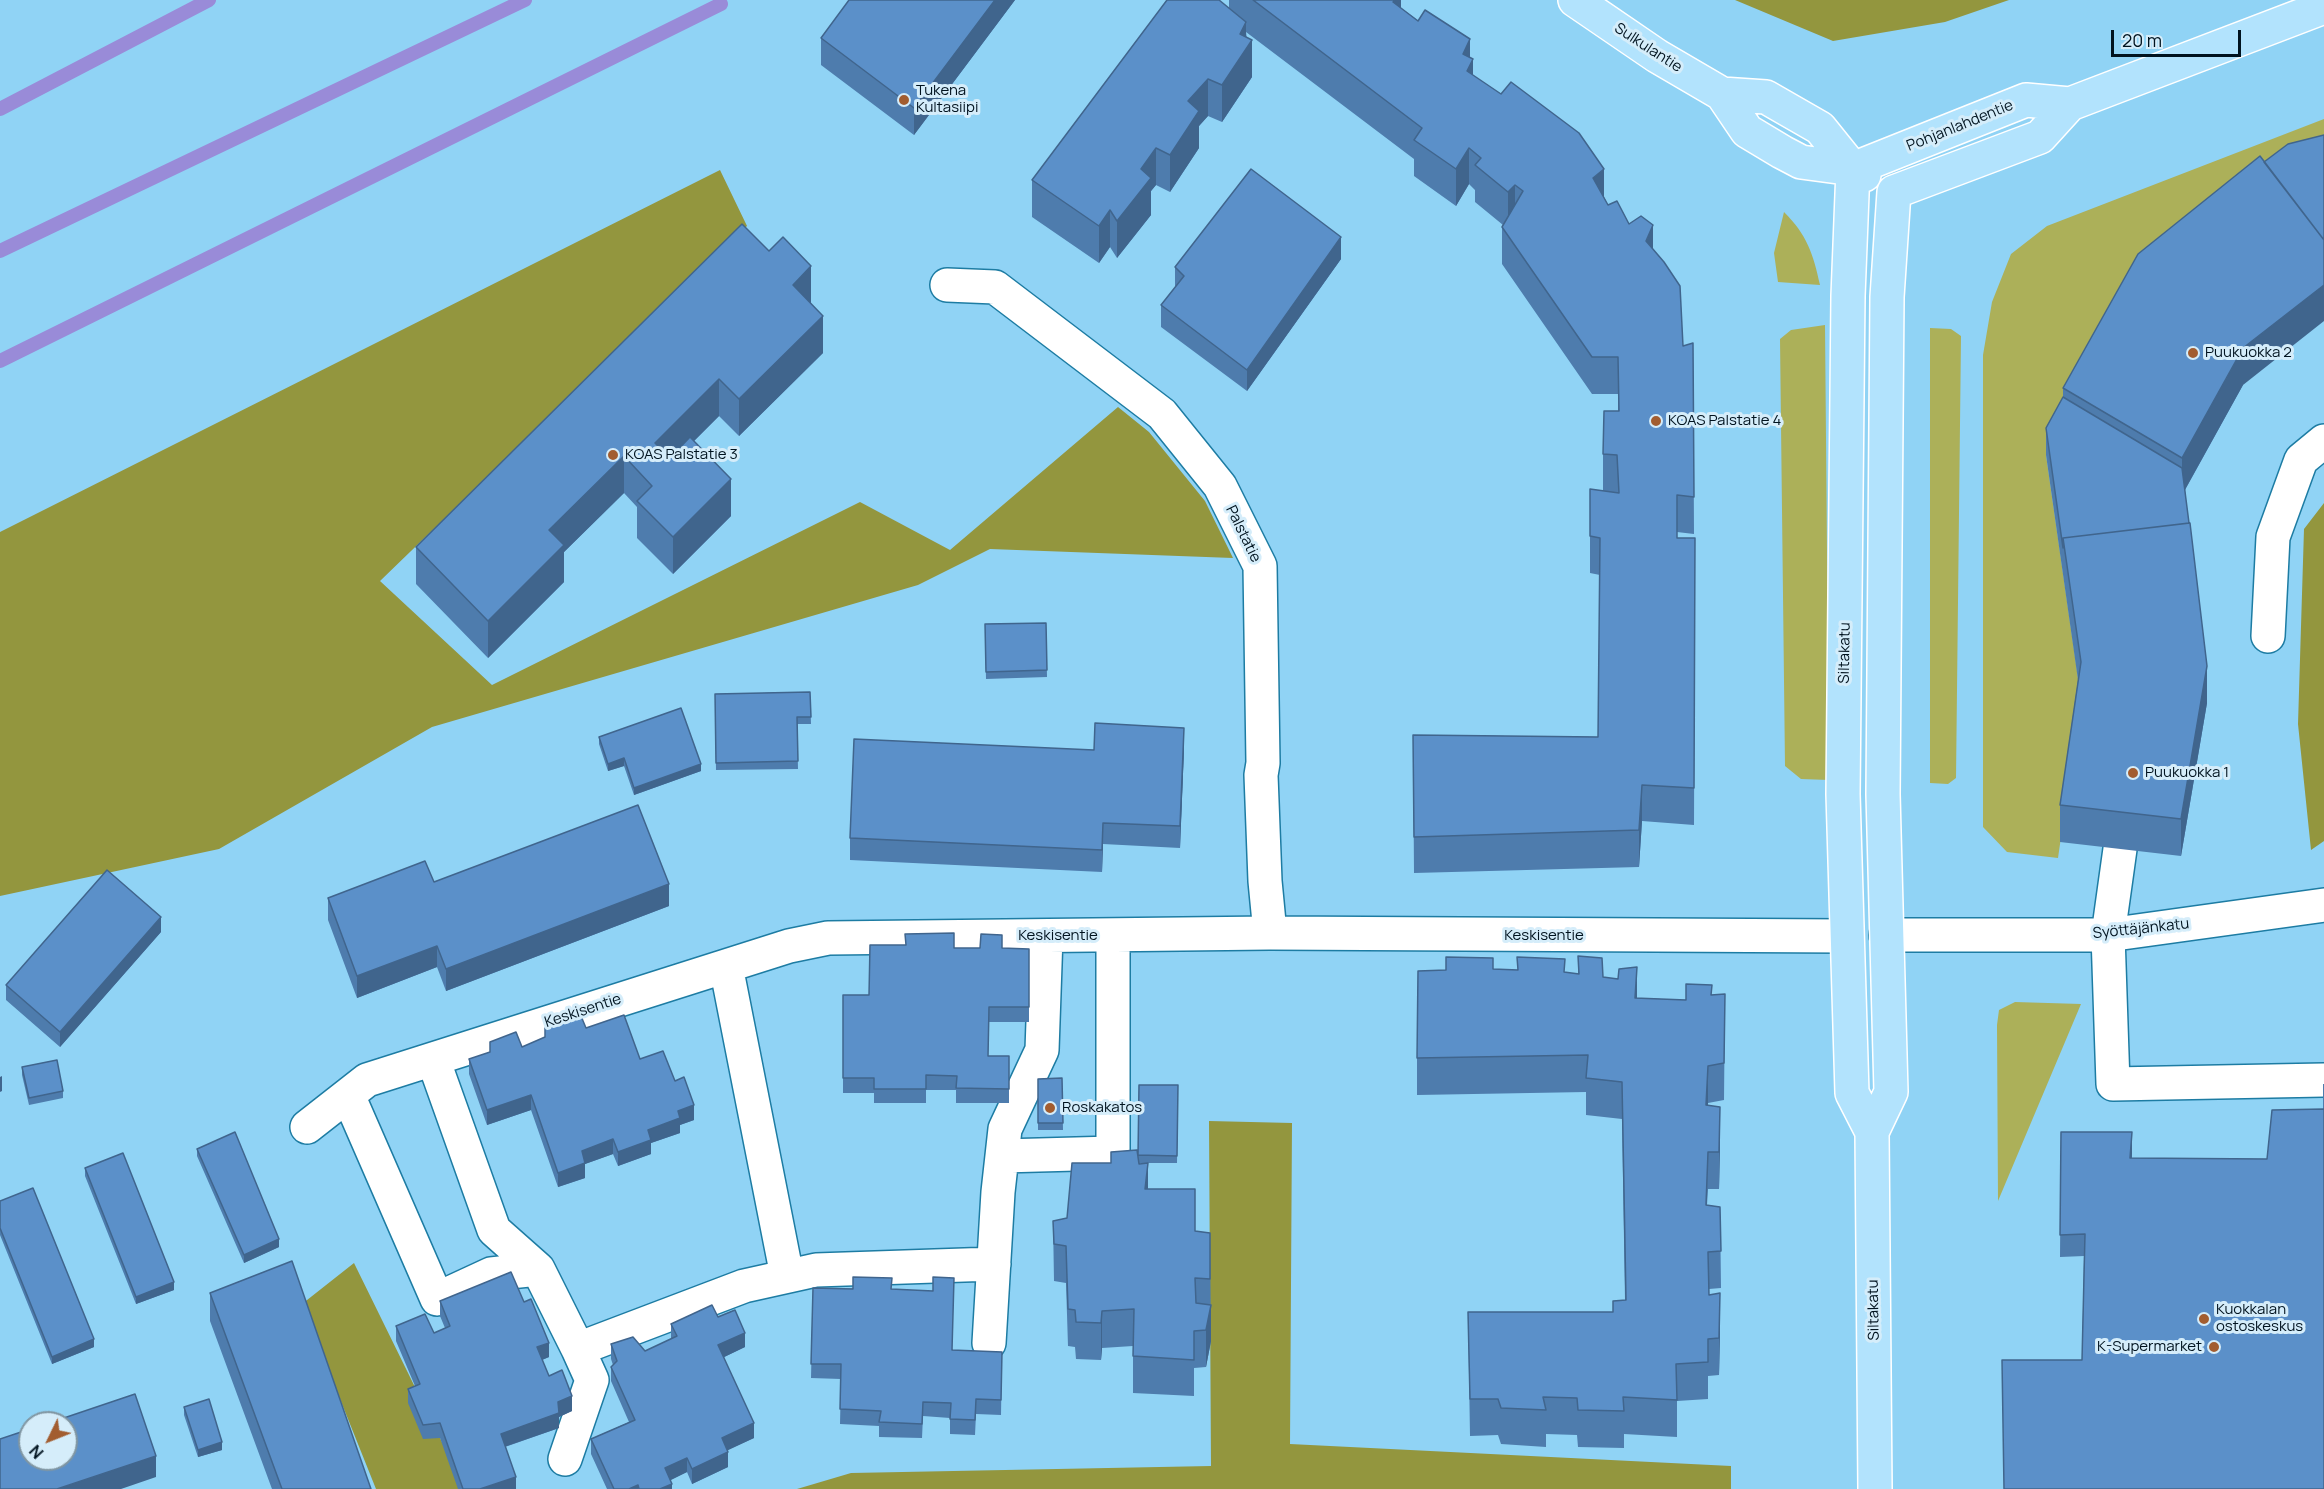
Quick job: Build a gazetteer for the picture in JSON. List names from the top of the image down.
{
  "streets": {
    "main road": ["Sulkulantie", "Pohjanlahdentie", "Siltakatu"],
    "street": ["Palstatie", "Syöttäjänkatu", "Keskisentie"]
  },
  "crossings": [
    ["Sulkulantie", "Pohjanlahdentie"],
    ["Sulkulantie", "Siltakatu"],
    ["Pohjanlahdentie", "Siltakatu"],
    ["Palstatie", "Keskisentie"],
    ["Siltakatu", "Syöttäjänkatu"],
    ["Siltakatu", "Keskisentie"]
  ],
  "places": [
    "Tukena Kultasiipi",
    "Puukuokka 2",
    "KOAS Palstatie 4",
    "KOAS Palstatie 3",
    "Puukuokka 1",
    "Roskakatos",
    "Kuokkalan ostoskeskus",
    "K-Supermarket"
  ],
  "scale_bar": "20 m",
  "north": "bottom left"
}
